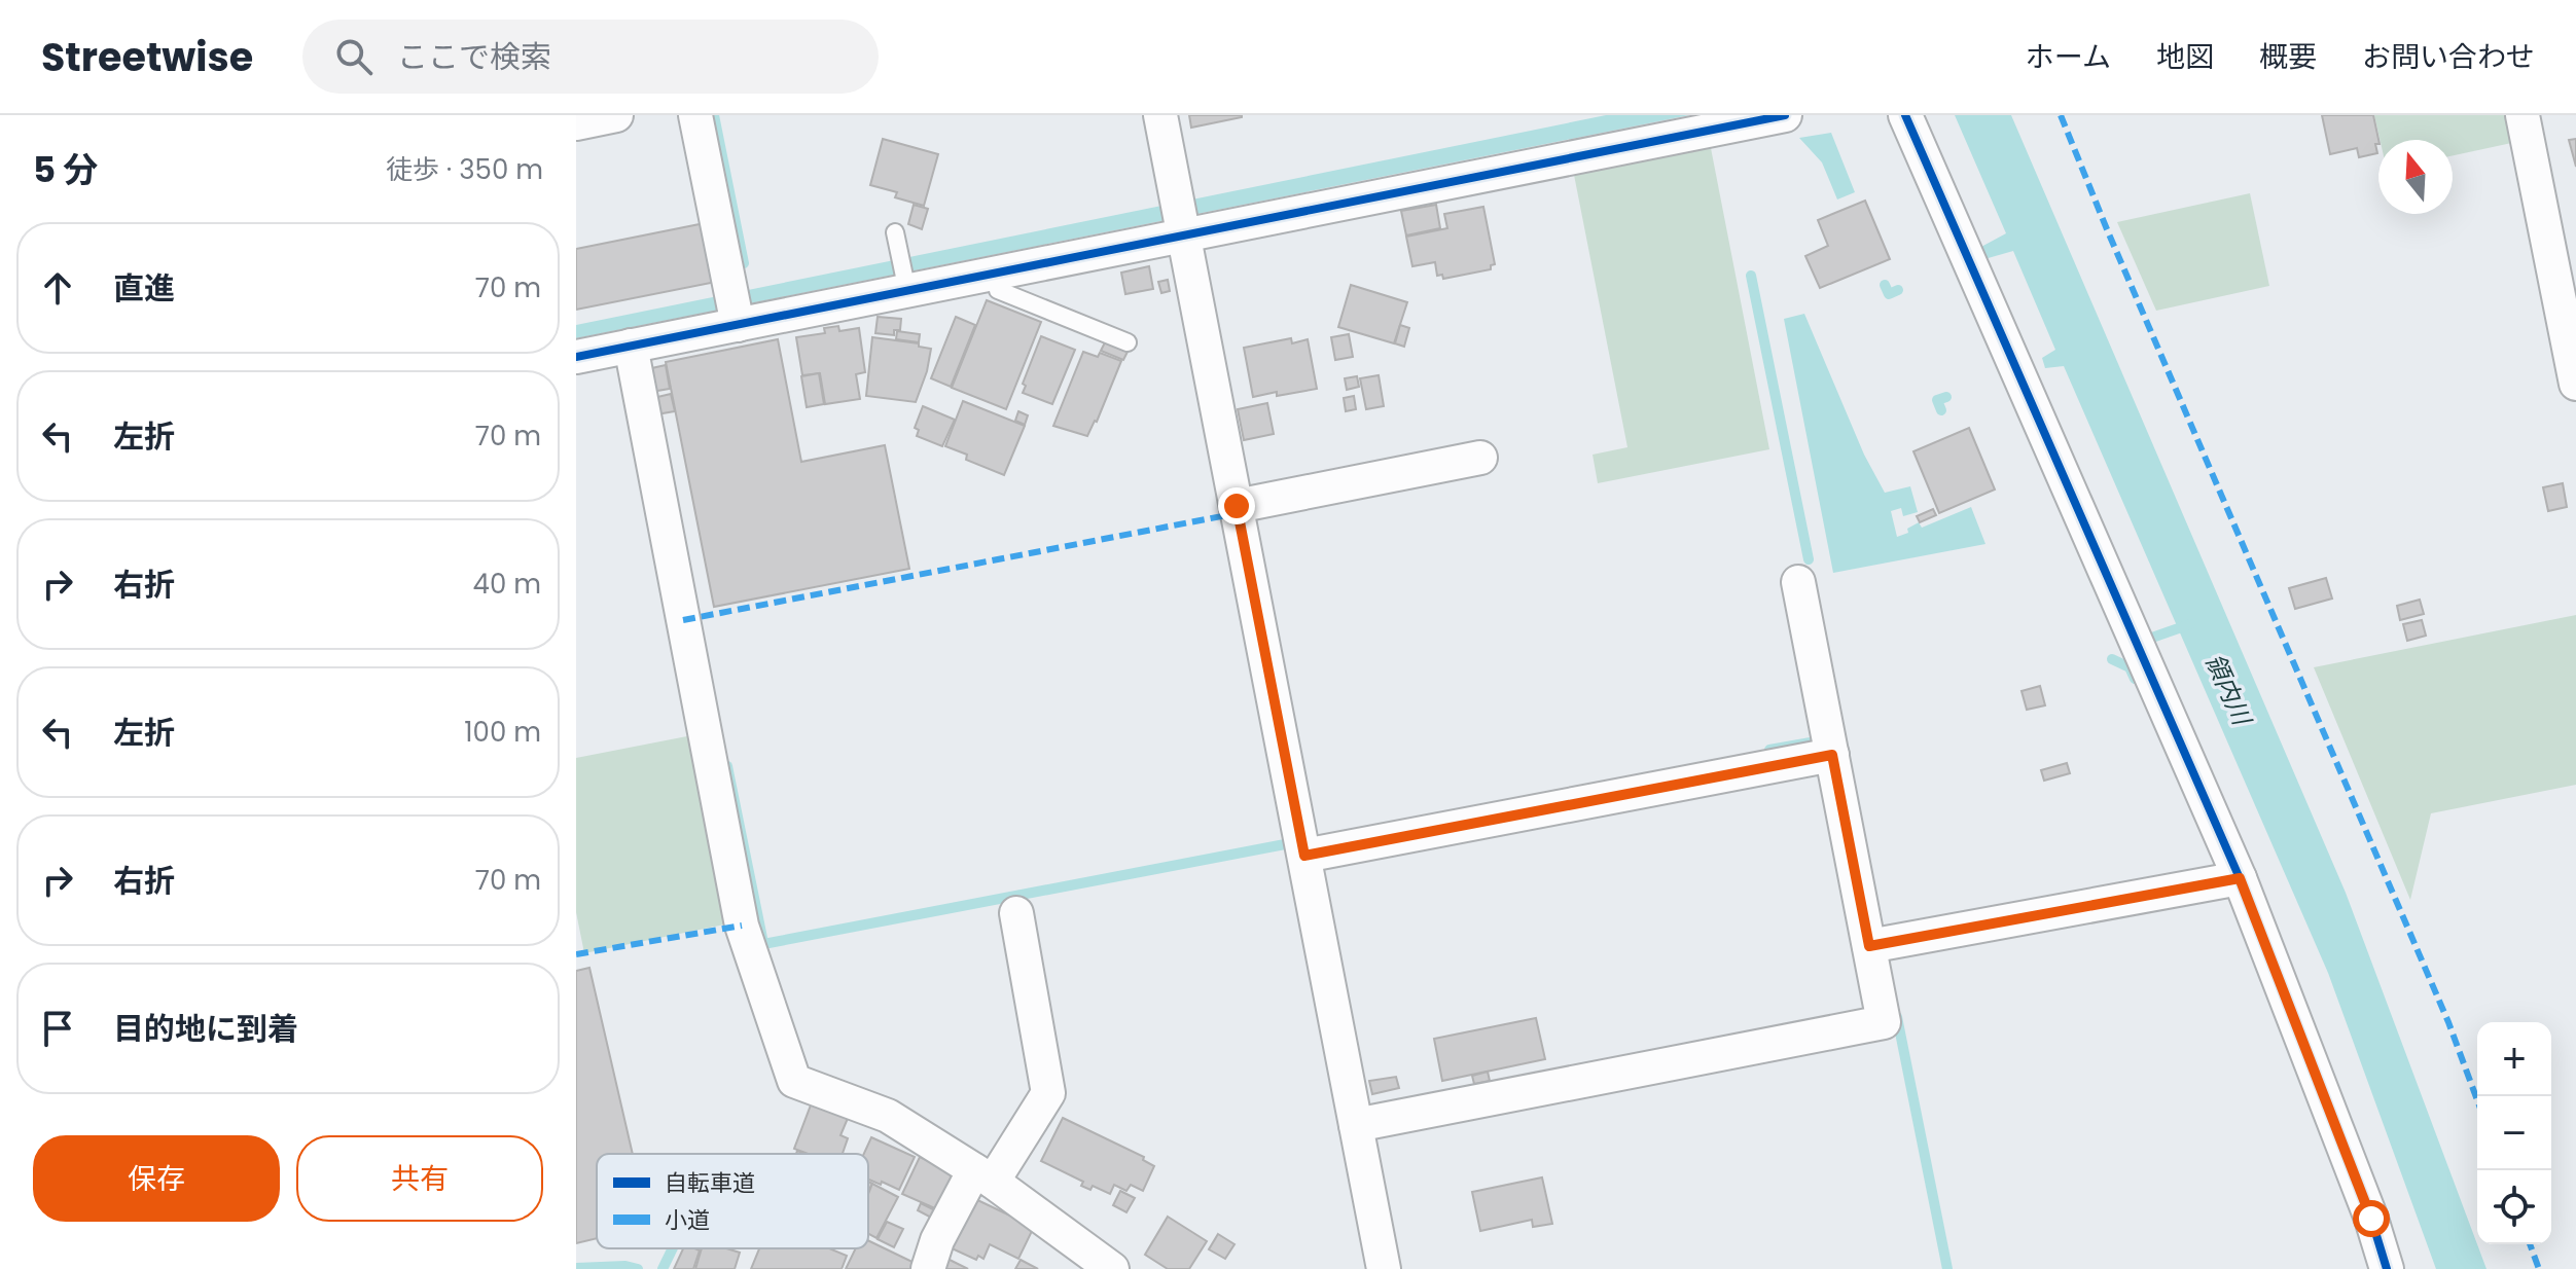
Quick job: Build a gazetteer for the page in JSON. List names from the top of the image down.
{
  "water": ["領内川"],
  "legend": ["自転車道", "小道"],
  "north": "top",
  "page": {
    "header": "Streetwise",
    "search": "ここで検索",
    "nav": [
      "ホーム",
      "地図",
      "概要",
      "お問い合わせ"
    ],
    "heading": ["5 分", "徒歩 · 350 m"],
    "list": [
      ["直進", "70 m"],
      ["左折", "70 m"],
      ["右折", "40 m"],
      ["左折", "100 m"],
      ["右折", "70 m"],
      "目的地に到着"
    ],
    "map_buttons": ["+", "−"],
    "buttons": ["保存", "共有"]
  }
}
